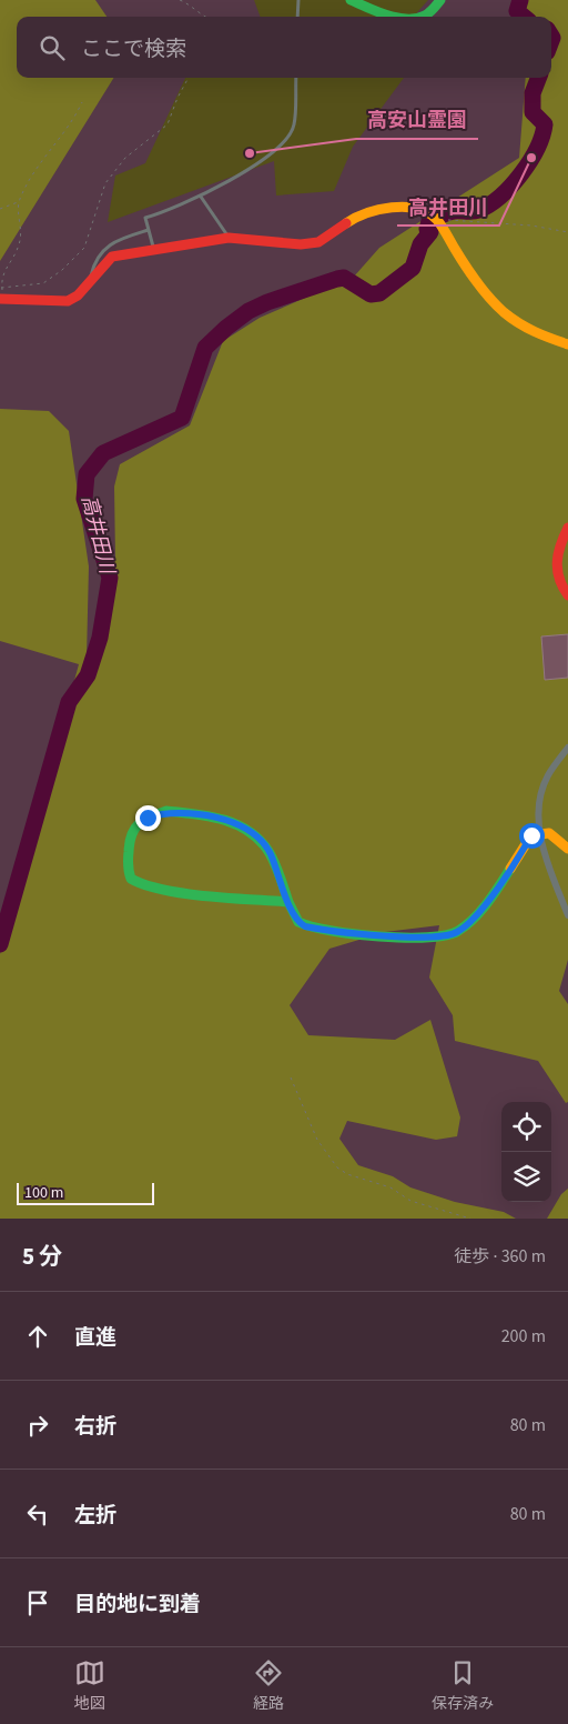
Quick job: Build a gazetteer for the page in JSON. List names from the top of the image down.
{
  "water": ["高井田川"],
  "places": ["高安山霊園", "高井田川"],
  "scale_bar": "100 m",
  "page": {
    "search": "ここで検索",
    "scale": "100 m",
    "heading": ["5 分", "徒歩 · 360 m"],
    "list": [
      ["直進", "200 m"],
      ["右折", "80 m"],
      ["左折", "80 m"],
      "目的地に到着"
    ],
    "nav": ["地図", "経路", "保存済み"]
  }
}
